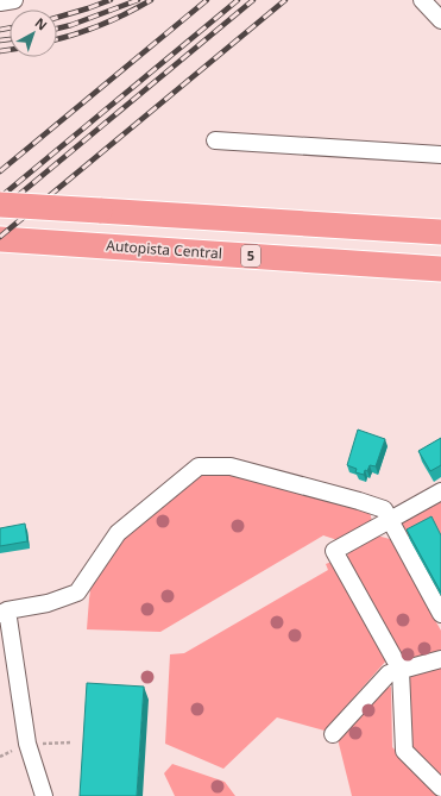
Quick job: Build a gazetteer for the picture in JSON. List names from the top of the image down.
{
  "streets": {
    "highway": ["Autopista Central", "5"]
  },
  "north": "top right"
}
